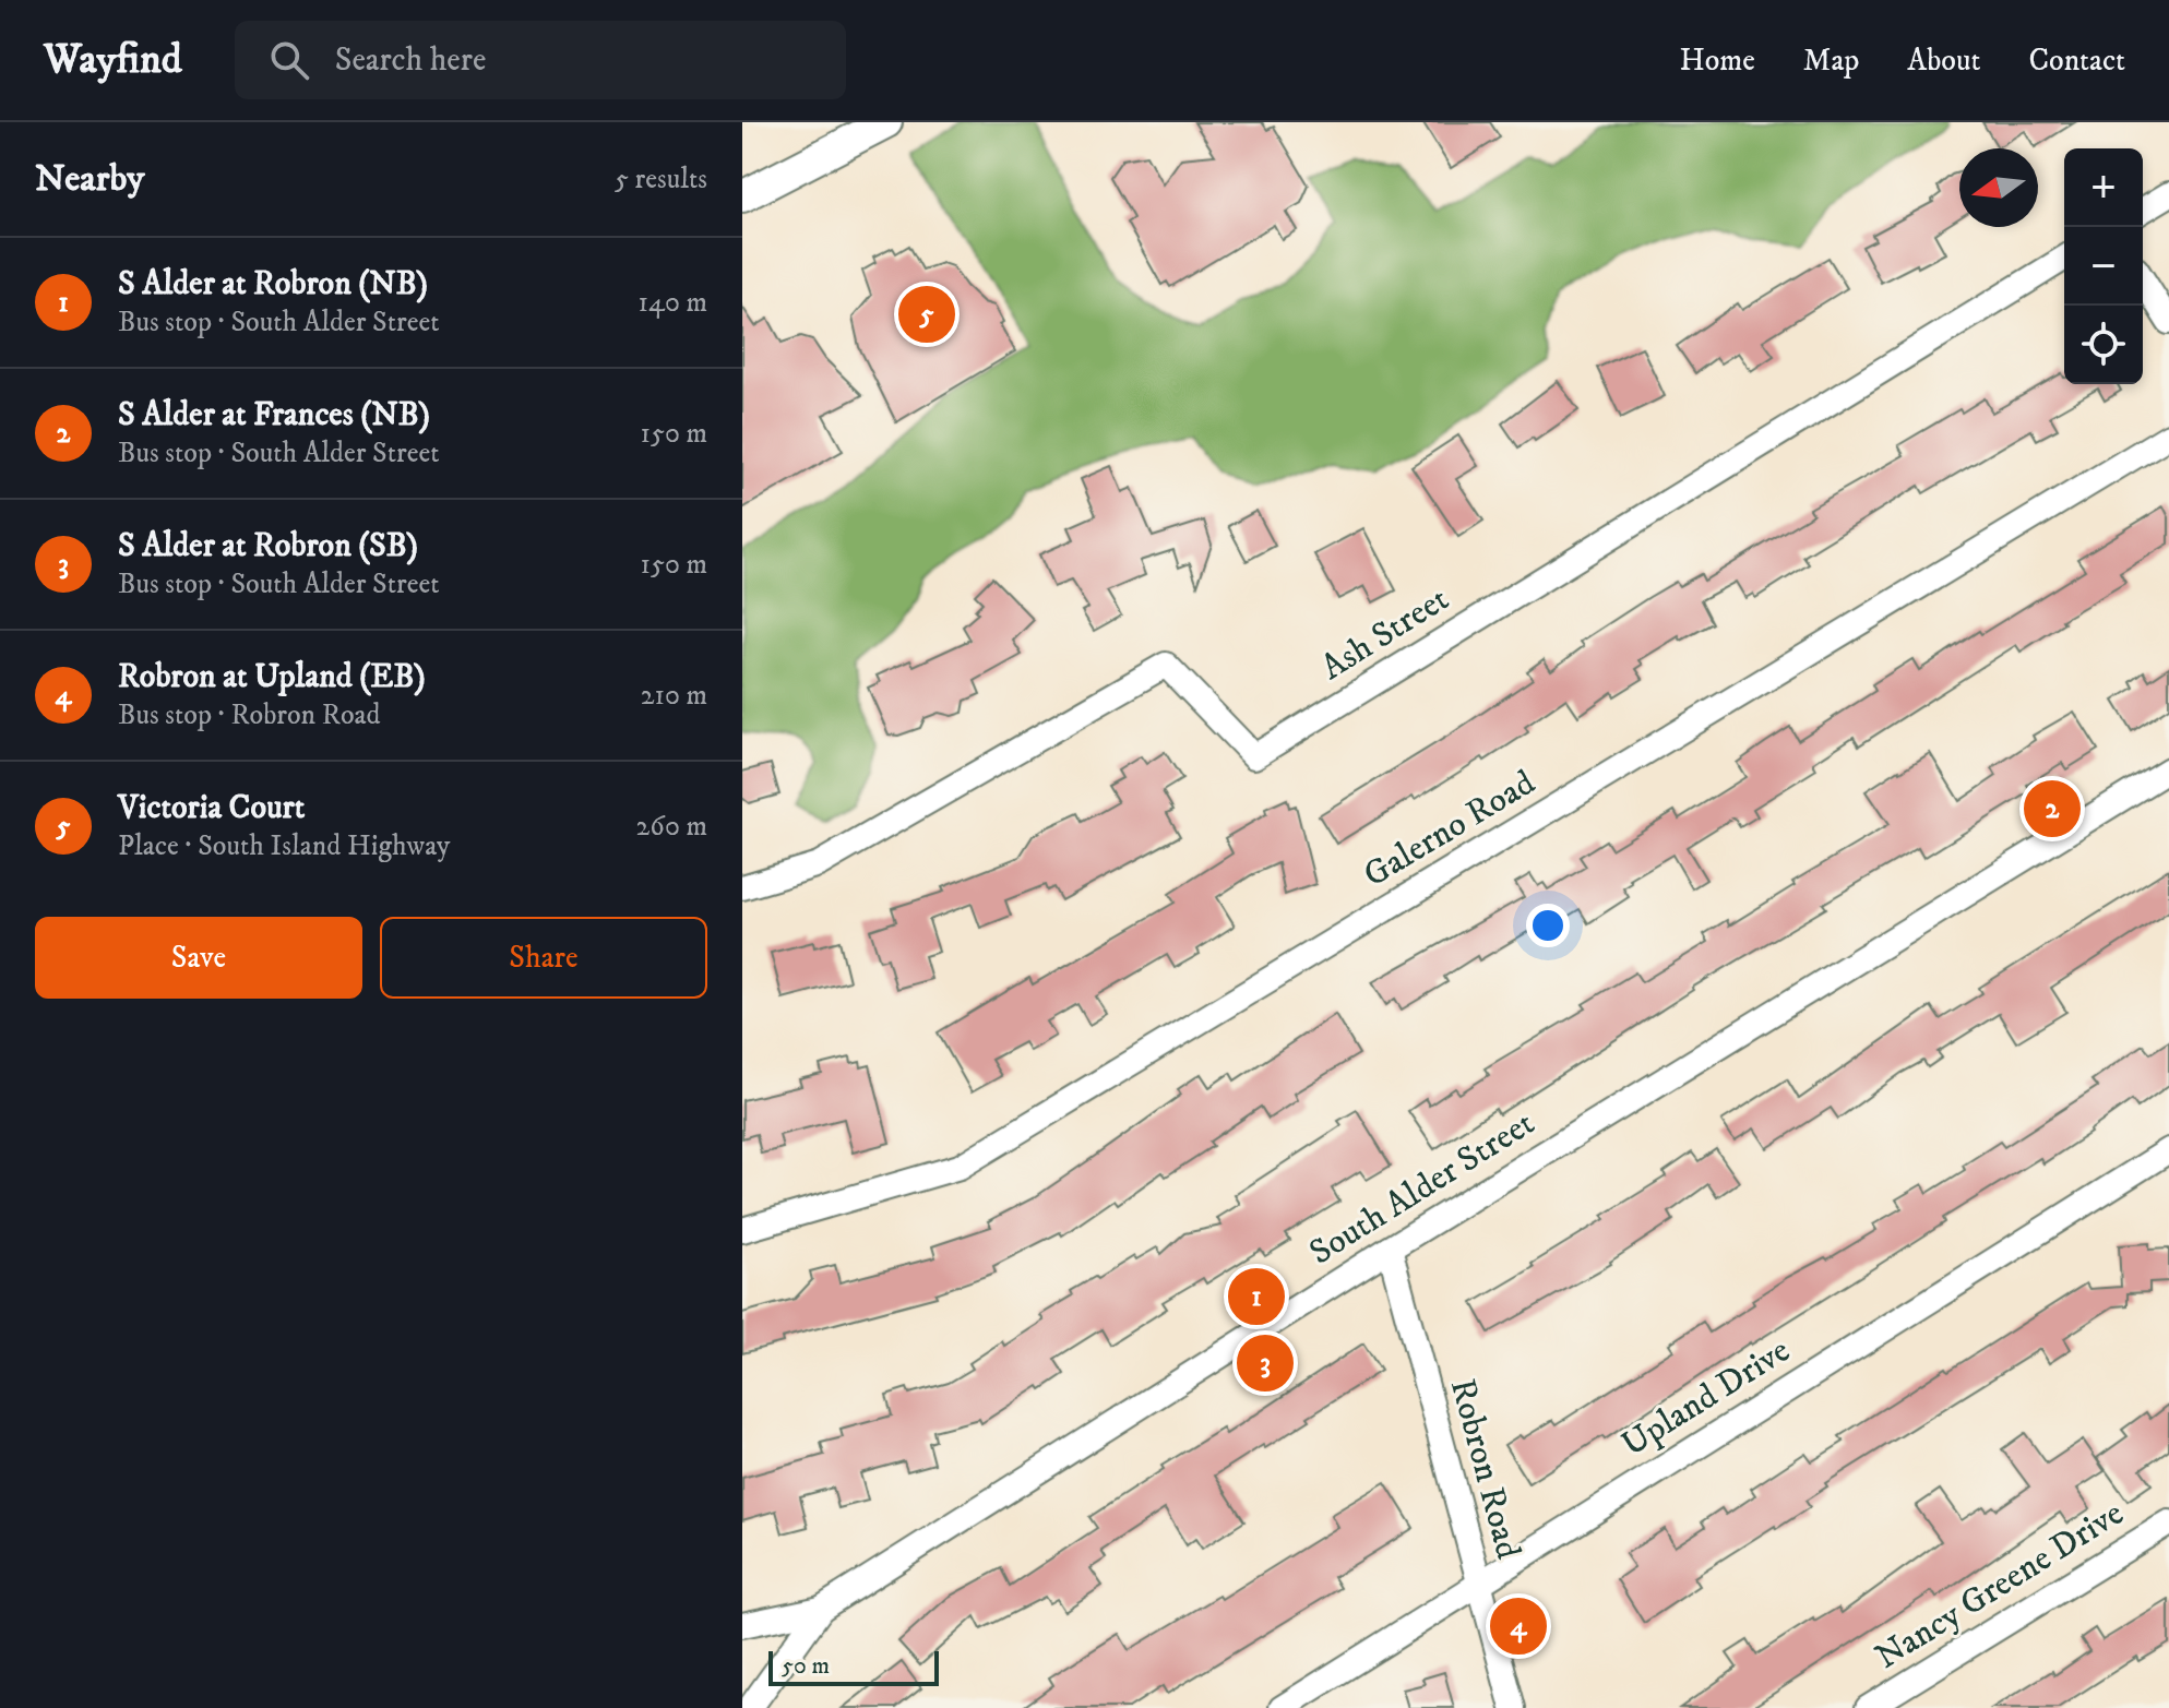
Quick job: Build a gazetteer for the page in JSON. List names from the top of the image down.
{
  "streets": {
    "street": [
      "Ash Street",
      "Galerno Road",
      "South Alder Street",
      "Upland Drive",
      "Robron Road",
      "Nancy Greene Drive"
    ]
  },
  "crossings": [
    ["South Alder Street", "Robron Road"],
    ["Upland Drive", "Robron Road"]
  ],
  "scale_bar": "50 m",
  "north": "left",
  "page": {
    "header": "Wayfind",
    "search": "Search here",
    "nav": [
      "Home",
      "Map",
      "About",
      "Contact"
    ],
    "heading": ["Nearby", "5 results"],
    "map_buttons": ["+", "−"],
    "list": [
      {
        "mark": "1",
        "name": "S Alder at Robron (NB)",
        "note": "Bus stop · South Alder Street",
        "value": "140 m"
      },
      {
        "mark": "2",
        "name": "S Alder at Frances (NB)",
        "note": "Bus stop · South Alder Street",
        "value": "150 m"
      },
      {
        "mark": "3",
        "name": "S Alder at Robron (SB)",
        "note": "Bus stop · South Alder Street",
        "value": "150 m"
      },
      {
        "mark": "4",
        "name": "Robron at Upland (EB)",
        "note": "Bus stop · Robron Road",
        "value": "210 m"
      },
      {
        "mark": "5",
        "name": "Victoria Court",
        "note": "Place · South Island Highway",
        "value": "260 m"
      }
    ],
    "pins": [
      "5",
      "2",
      "1",
      "3",
      "4"
    ],
    "buttons": ["Save", "Share"],
    "scale": "50 m"
  }
}
